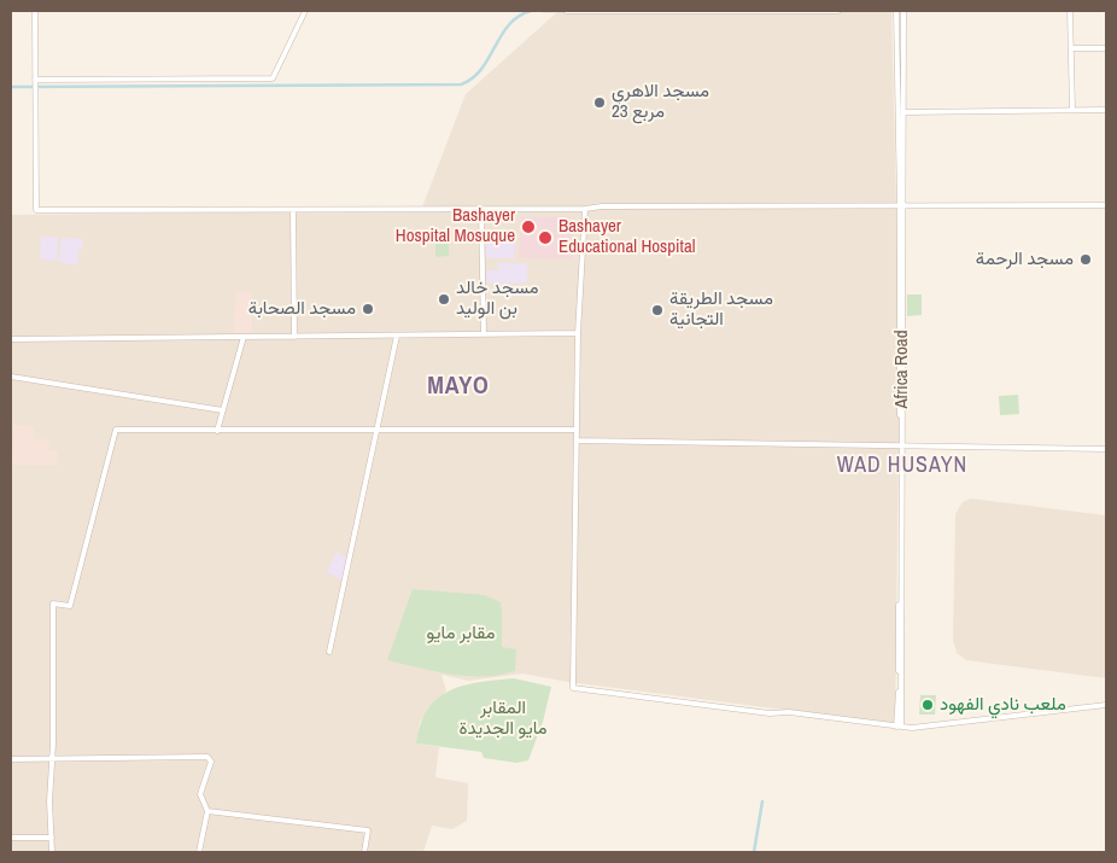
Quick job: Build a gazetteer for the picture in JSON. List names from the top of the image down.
{
  "streets": {
    "street": ["Africa Road"]
  },
  "districts": ["MAYO", "WAD HUSAYN"],
  "parks": ["مقابر مايو", "المقابر مايو الجديدة"],
  "places": [
    "مسجد الاهري مربع 23",
    "Bashayer Hospital Mosuque",
    "Bashayer Educational Hospital",
    "مسجد الرحمة",
    "مسجد خالد بن الوليد",
    "مسجد الصحابة",
    "مسجد الطريقة التجانية",
    "ملعب نادي الفهود"
  ]
}
